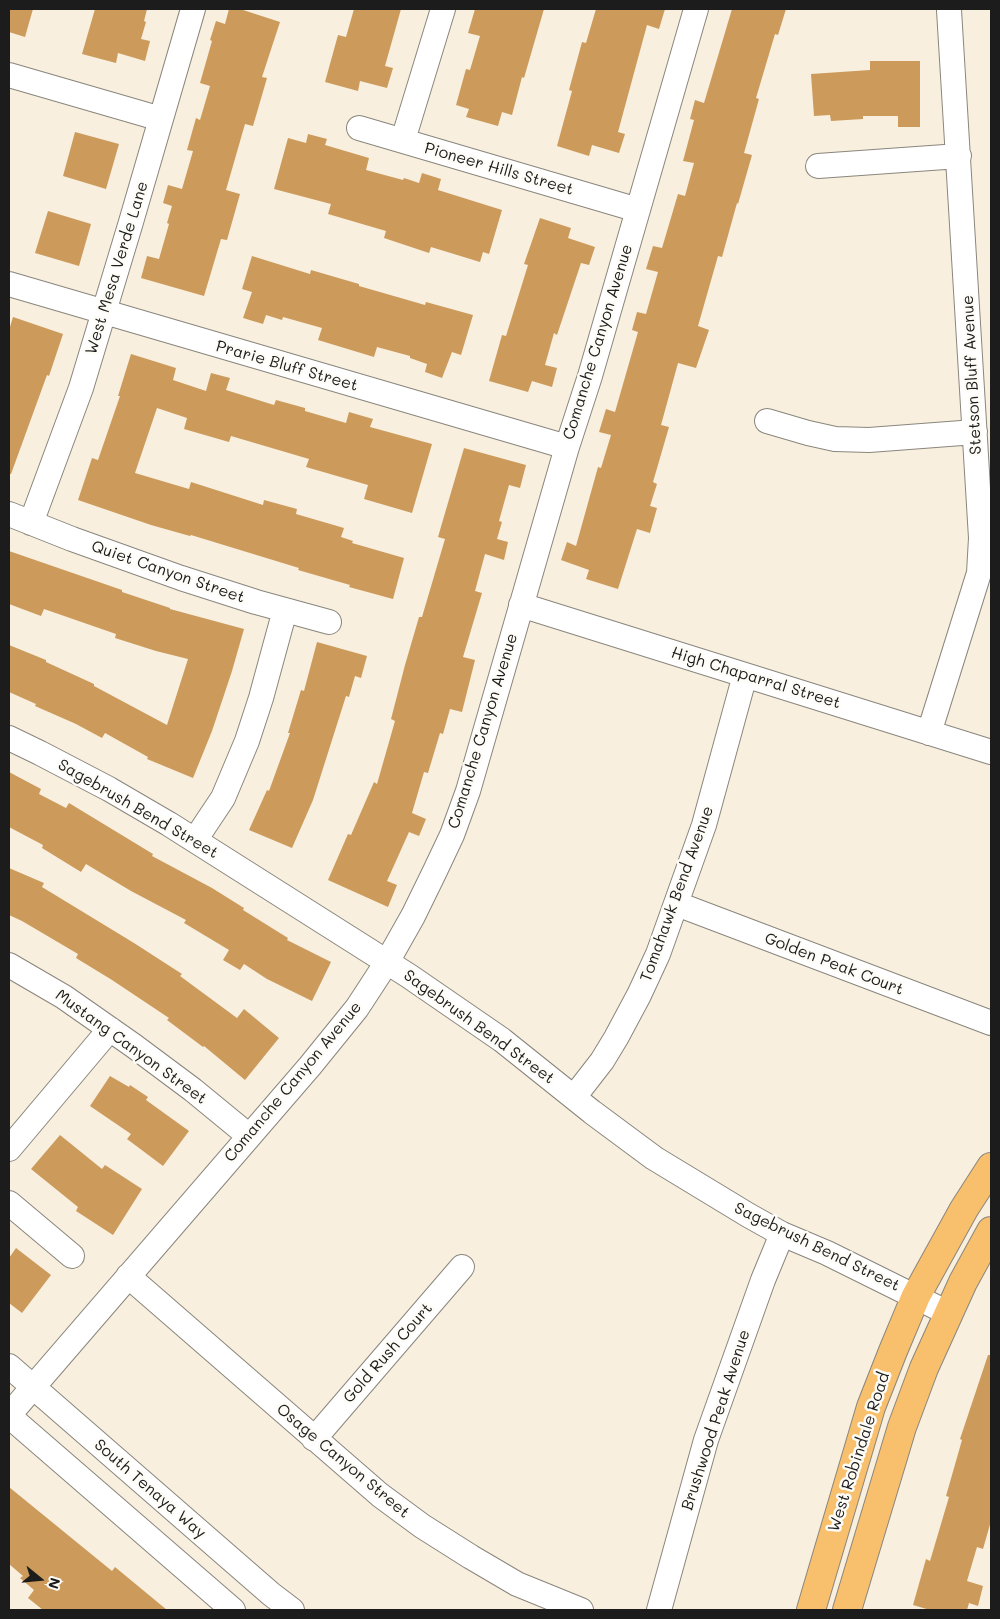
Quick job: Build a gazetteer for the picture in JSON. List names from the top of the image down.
{
  "streets": {
    "main road": ["West Robindale Road"],
    "street": [
      "Pioneer Hills Street",
      "West Mesa Verde Lane",
      "Comanche Canyon Avenue",
      "Prarie Bluff Street",
      "Stetson Bluff Avenue",
      "Quiet Canyon Street",
      "High Chaparral Street",
      "Sagebrush Bend Street",
      "Tomahawk Bend Avenue",
      "Golden Peak Court",
      "Mustang Canyon Street",
      "Gold Rush Court",
      "Brushwood Peak Avenue",
      "Osage Canyon Street",
      "South Tenaya Way"
    ]
  },
  "crossings": [
    ["Pioneer Hills Street", "Comanche Canyon Avenue"],
    ["West Mesa Verde Lane", "Prarie Bluff Street"],
    ["West Mesa Verde Lane", "Quiet Canyon Street"],
    ["Comanche Canyon Avenue", "Prarie Bluff Street"],
    ["Comanche Canyon Avenue", "High Chaparral Street"],
    ["Comanche Canyon Avenue", "Sagebrush Bend Street"],
    ["Comanche Canyon Avenue", "Mustang Canyon Street"],
    ["Comanche Canyon Avenue", "Osage Canyon Street"],
    ["Comanche Canyon Avenue", "South Tenaya Way"],
    ["Stetson Bluff Avenue", "High Chaparral Street"],
    ["High Chaparral Street", "Tomahawk Bend Avenue"],
    ["Sagebrush Bend Street", "Tomahawk Bend Avenue"],
    ["Sagebrush Bend Street", "Brushwood Peak Avenue"],
    ["Sagebrush Bend Street", "West Robindale Road"],
    ["Tomahawk Bend Avenue", "Golden Peak Court"],
    ["Gold Rush Court", "Osage Canyon Street"]
  ],
  "north": "right"
}
